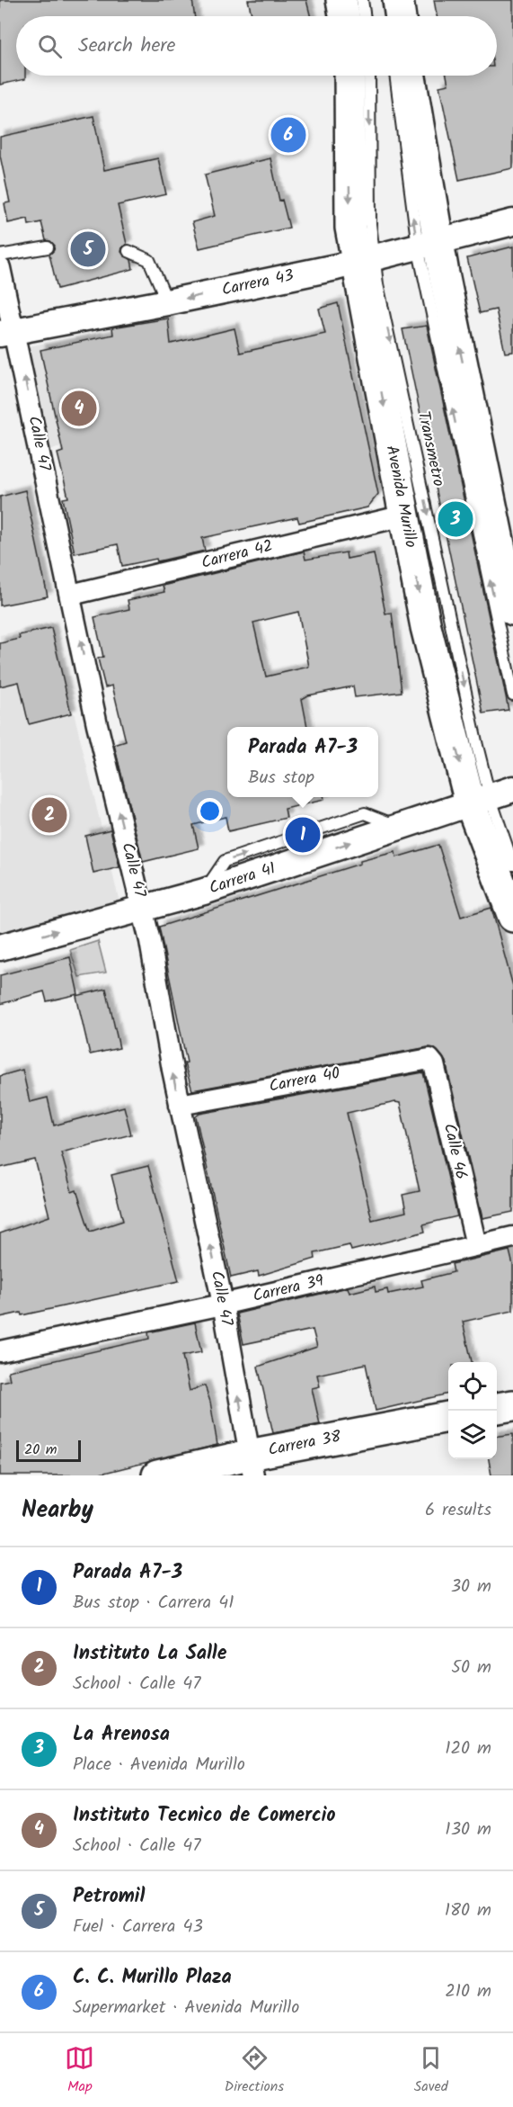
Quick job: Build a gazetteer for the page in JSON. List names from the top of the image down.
{
  "streets": {
    "main road": ["Avenida Murillo", "Carrera 38"],
    "street": [
      "Carrera 43",
      "Calle 47",
      "Carrera 42",
      "Carrera 41",
      "Carrera 40",
      "Calle 46",
      "Carrera 39"
    ],
    "lane": ["Transmetro"]
  },
  "crossings": [
    ["Carrera 43", "Calle 47"],
    ["Carrera 43", "Transmetro"],
    ["Carrera 43", "Avenida Murillo"],
    ["Calle 47", "Carrera 42"],
    ["Calle 47", "Carrera 41"],
    ["Calle 47", "Carrera 40"],
    ["Calle 47", "Carrera 39"],
    ["Calle 47", "Carrera 38"],
    ["Transmetro", "Avenida Murillo"],
    ["Transmetro", "Carrera 41"],
    ["Avenida Murillo", "Carrera 42"],
    ["Avenida Murillo", "Carrera 41"],
    ["Carrera 40", "Calle 46"],
    ["Calle 46", "Carrera 39"]
  ],
  "one_way": ["Carrera 43", "Calle 47", "Carrera 41"],
  "scale_bar": "20 m",
  "page": {
    "search": "Search here",
    "pins": [
      "6",
      "5",
      "4",
      "3",
      "2",
      "1"
    ],
    "popup": ["Parada A7-3", "Bus stop"],
    "scale": "20 m",
    "heading": ["Nearby", "6 results"],
    "list": [
      {
        "mark": "1",
        "name": "Parada A7-3",
        "note": "Bus stop · Carrera 41",
        "value": "30 m"
      },
      {
        "mark": "2",
        "name": "Instituto La Salle",
        "note": "School · Calle 47",
        "value": "50 m"
      },
      {
        "mark": "3",
        "name": "La Arenosa",
        "note": "Place · Avenida Murillo",
        "value": "120 m"
      },
      {
        "mark": "4",
        "name": "Instituto Tecnico de Comercio",
        "note": "School · Calle 47",
        "value": "130 m"
      },
      {
        "mark": "5",
        "name": "Petromil",
        "note": "Fuel · Carrera 43",
        "value": "180 m"
      },
      {
        "mark": "6",
        "name": "C. C. Murillo Plaza",
        "note": "Supermarket · Avenida Murillo",
        "value": "210 m"
      }
    ],
    "nav": ["Map", "Directions", "Saved"]
  }
}
